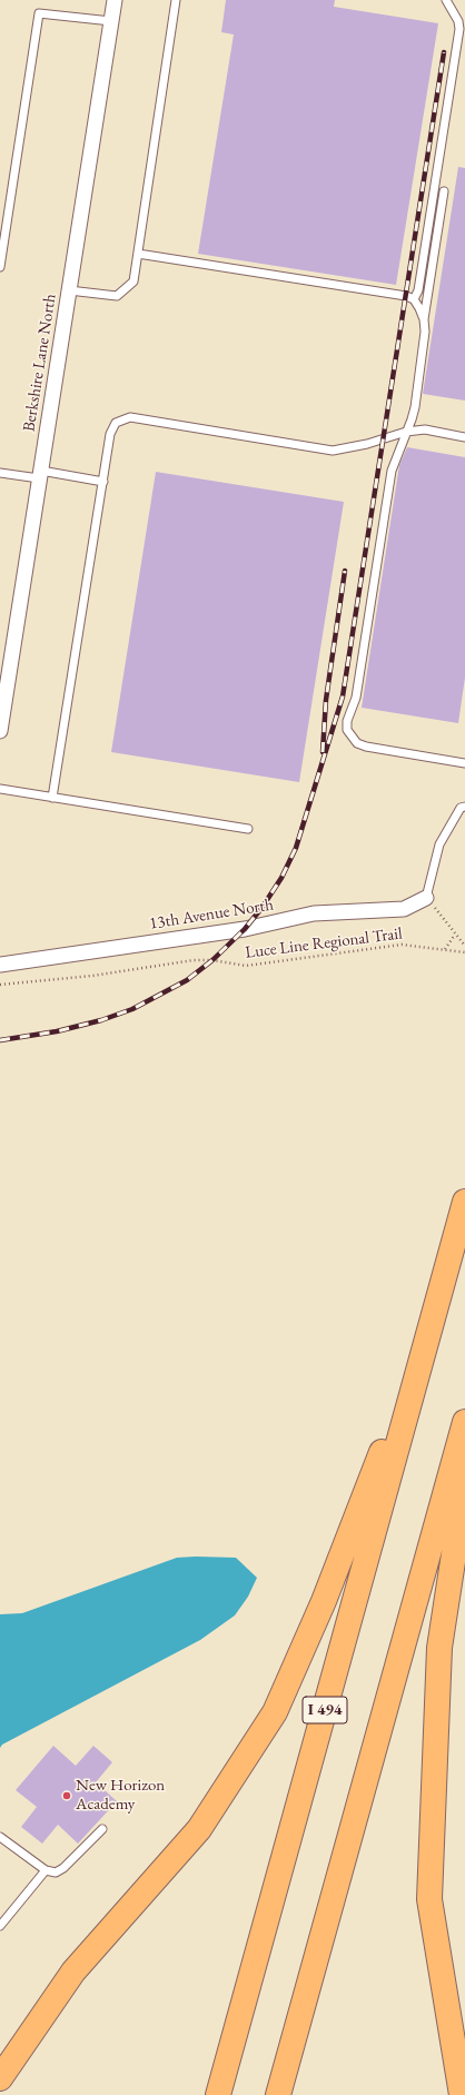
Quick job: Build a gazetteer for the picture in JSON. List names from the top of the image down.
{
  "streets": {
    "highway": ["I 494"],
    "street": ["Berkshire Lane North", "13th Avenue North"],
    "path": ["Luce Line Regional Trail"]
  },
  "places": ["New Horizon Academy"]
}
